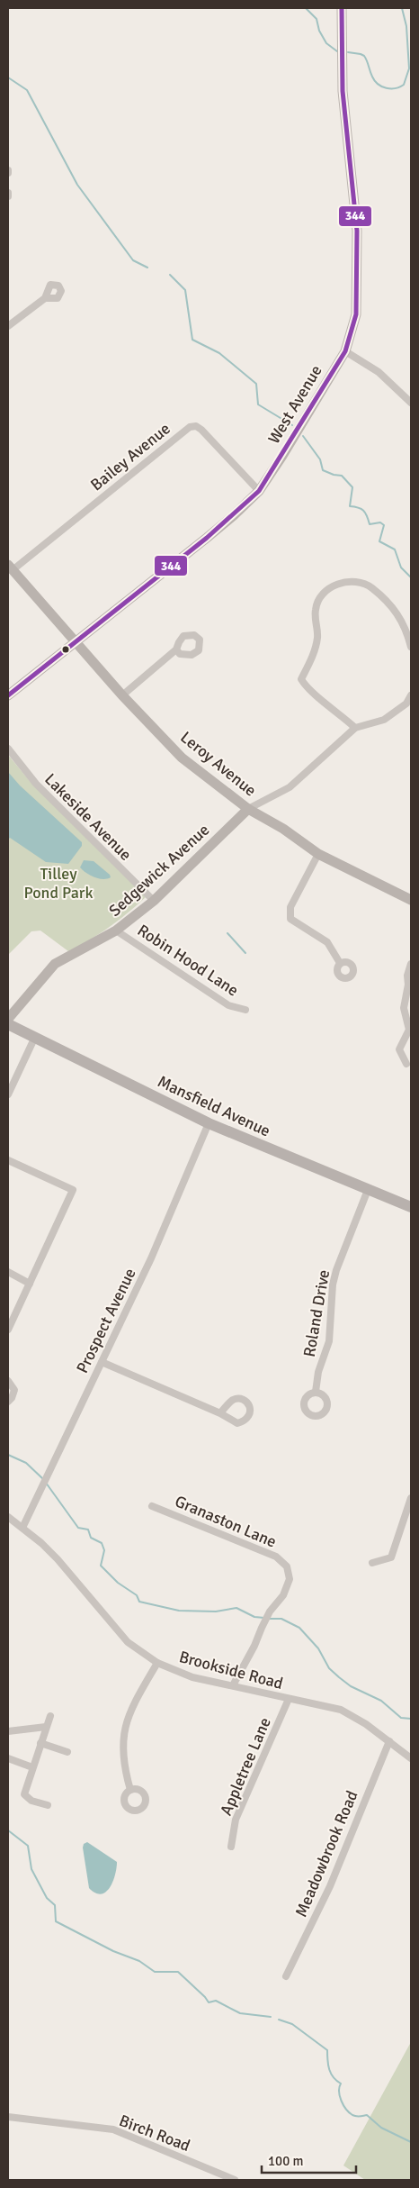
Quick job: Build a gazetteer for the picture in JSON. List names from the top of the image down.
{
  "streets": {
    "main road": ["Mansfield Avenue"],
    "street": [
      "West Avenue",
      "Bailey Avenue",
      "Leroy Avenue",
      "Lakeside Avenue",
      "Sedgewick Avenue",
      "Robin Hood Lane",
      "Roland Drive",
      "Prospect Avenue",
      "Granaston Lane",
      "Brookside Road",
      "Appletree Lane",
      "Meadowbrook Road",
      "Birch Road"
    ]
  },
  "crossings": [
    ["West Avenue", "Bailey Avenue"],
    ["West Avenue", "Leroy Avenue"],
    ["Bailey Avenue", "Leroy Avenue"],
    ["Leroy Avenue", "Sedgewick Avenue"],
    ["Lakeside Avenue", "Sedgewick Avenue"],
    ["Sedgewick Avenue", "Robin Hood Lane"],
    ["Mansfield Avenue", "Roland Drive"],
    ["Mansfield Avenue", "Prospect Avenue"],
    ["Prospect Avenue", "Brookside Road"],
    ["Granaston Lane", "Brookside Road"],
    ["Brookside Road", "Appletree Lane"],
    ["Brookside Road", "Meadowbrook Road"]
  ],
  "parks": ["Tilley Pond Park"],
  "lines": ["transit line 344"],
  "scale_bar": "100 m"
}
